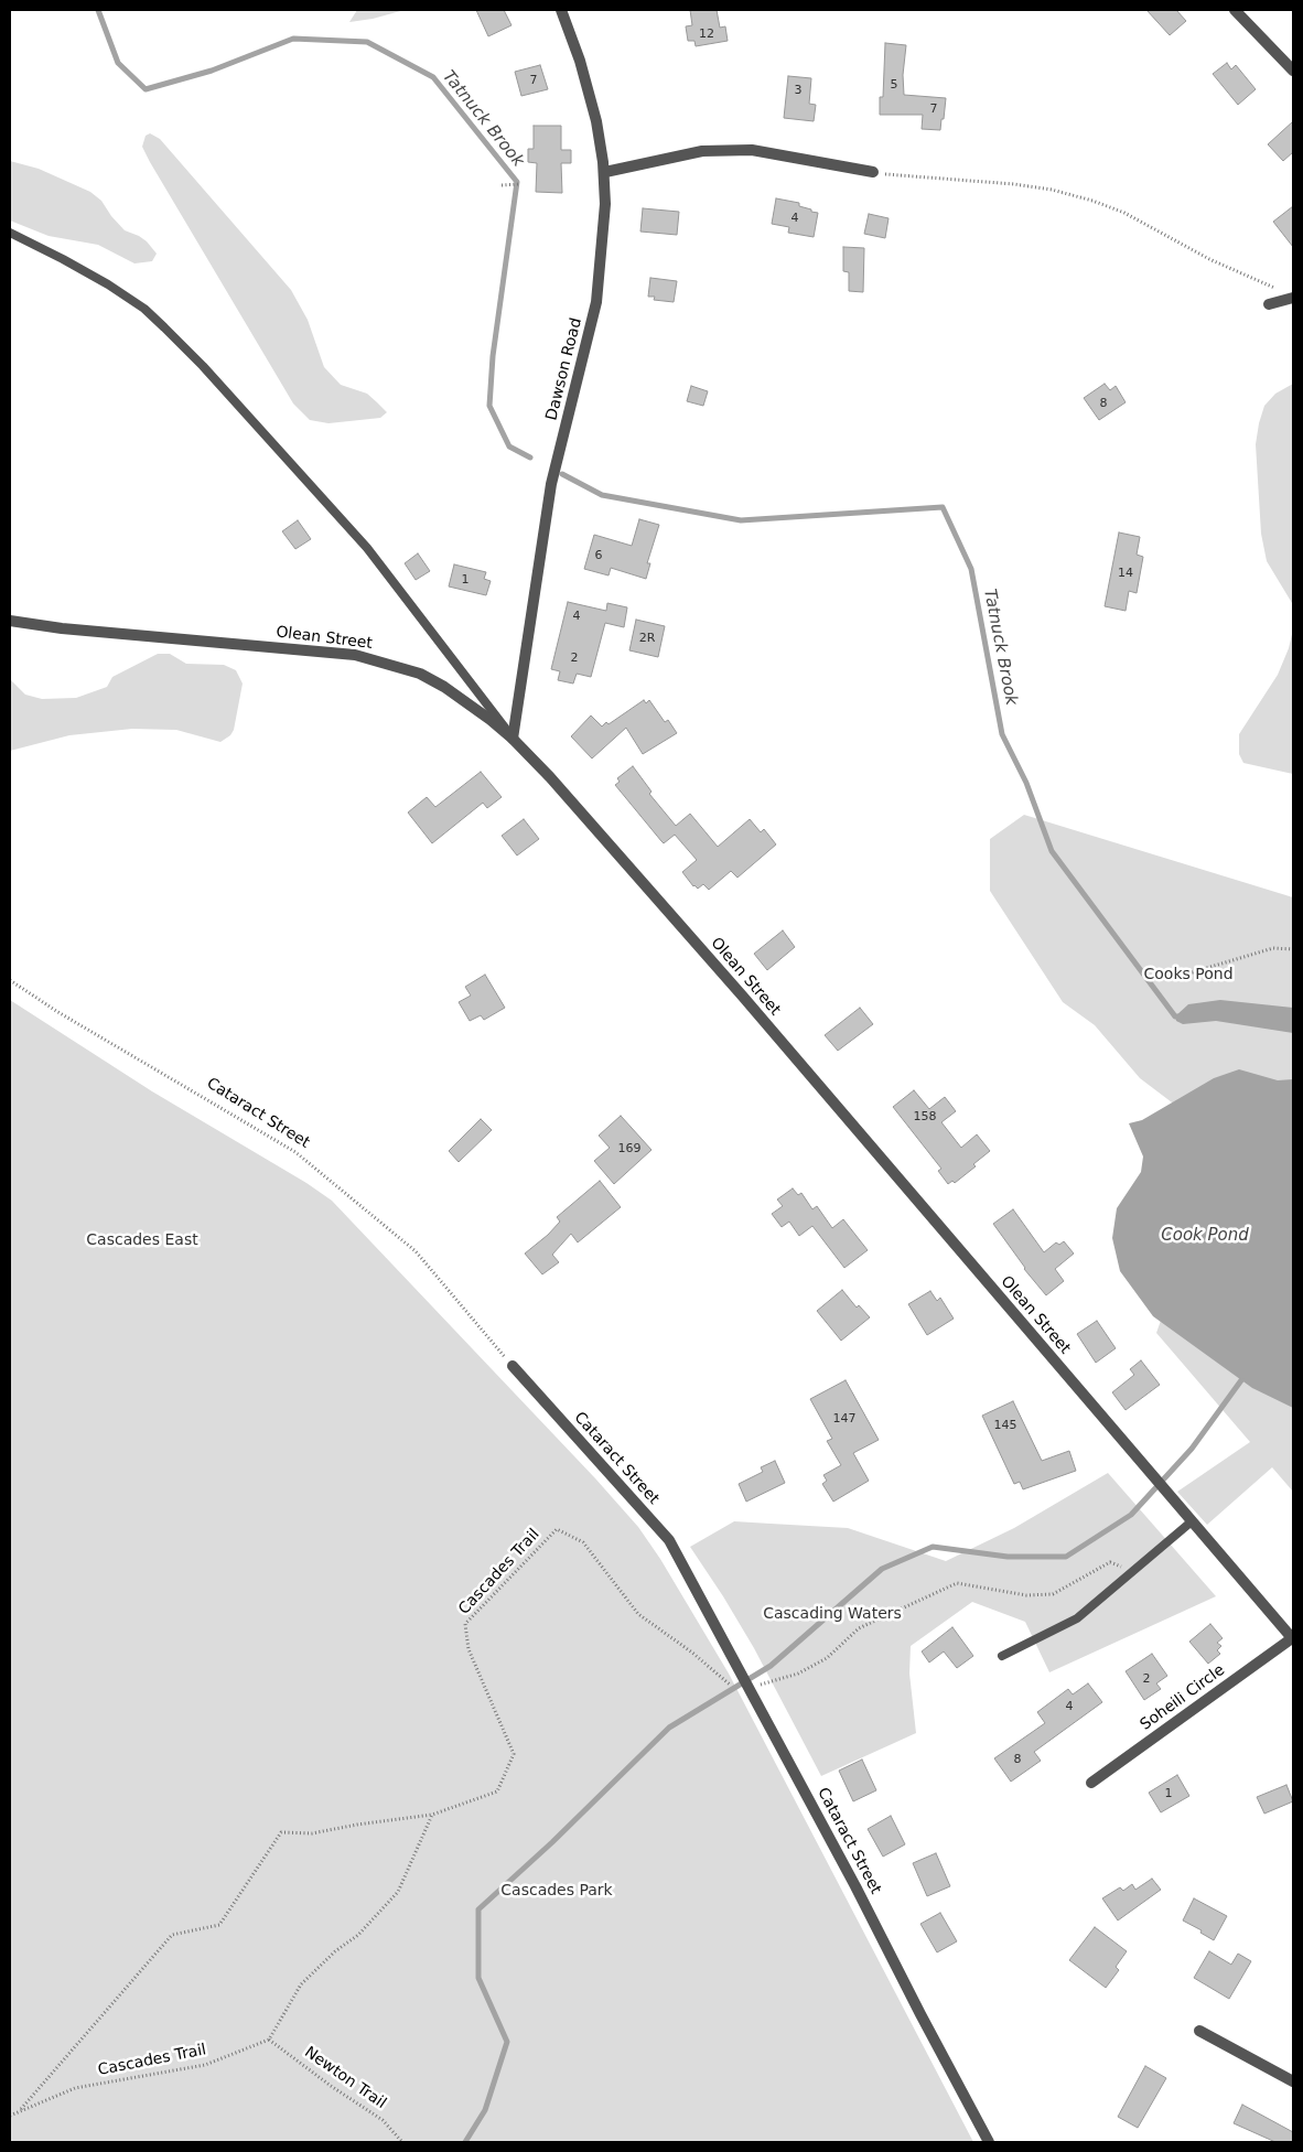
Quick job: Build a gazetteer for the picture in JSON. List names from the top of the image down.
{
  "streets": {
    "street": [
      "Dawson Road",
      "Olean Street",
      "Cataract Street",
      "Soheili Circle"
    ],
    "path": ["Cascades Trail", "Newton Trail"]
  },
  "crossings": [
    ["Dawson Road", "Olean Street"],
    ["Olean Street", "Soheili Circle"],
    ["Cataract Street", "Cascades Trail"],
    ["Cascades Trail", "Newton Trail"]
  ],
  "water": ["Tatnuck Brook", "Cook Pond"],
  "parks": [
    "Cooks Pond",
    "Cascades East",
    "Cascading Waters",
    "Cascades Park"
  ],
  "house_numbers": [
    "12",
    "7",
    "5",
    "3",
    "7",
    "4",
    "8",
    "6",
    "14",
    "1",
    "4",
    "2R",
    "2",
    "158",
    "169",
    "147",
    "145",
    "2",
    "4",
    "8",
    "1"
  ]
}
